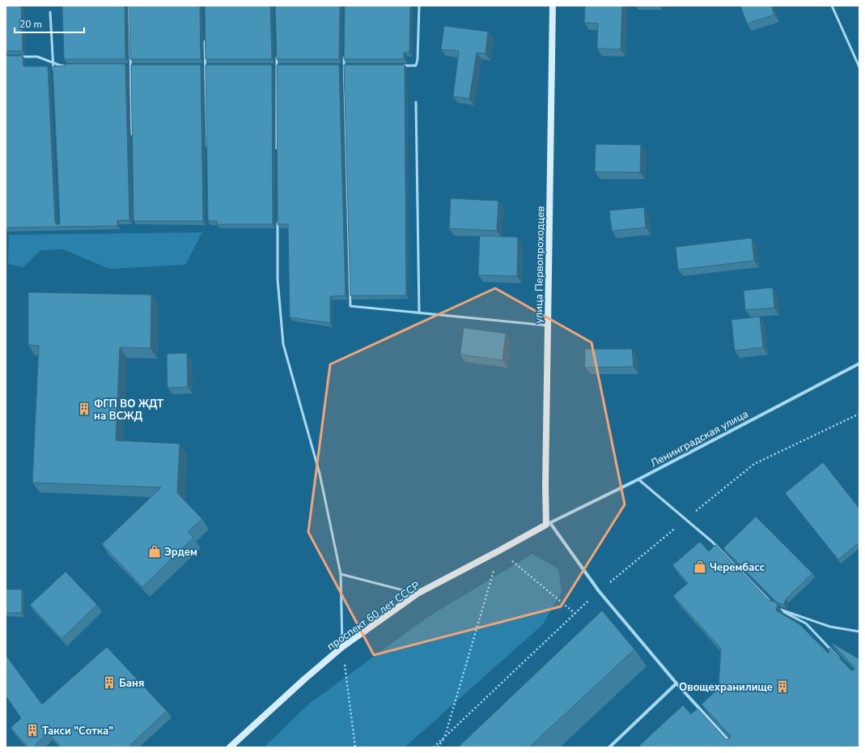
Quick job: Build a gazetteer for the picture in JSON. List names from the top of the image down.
{
  "streets": {
    "street": ["улица Первопроходцев", "Ленинградская улица", "проспект 60 лет СССР"]
  },
  "crossings": [
    ["улица Первопроходцев", "Ленинградская улица"],
    ["улица Первопроходцев", "проспект 60 лет СССР"],
    ["Ленинградская улица", "проспект 60 лет СССР"]
  ],
  "places": {
    "building": [
      "ФГП ВО ЖДТ на ВСЖД",
      "Баня",
      "Овощехранилище",
      "Такси \"Сотка\""
    ],
    "shop": ["Эрдем", "Черембасс"]
  },
  "scale_bar": "20 m"
}
